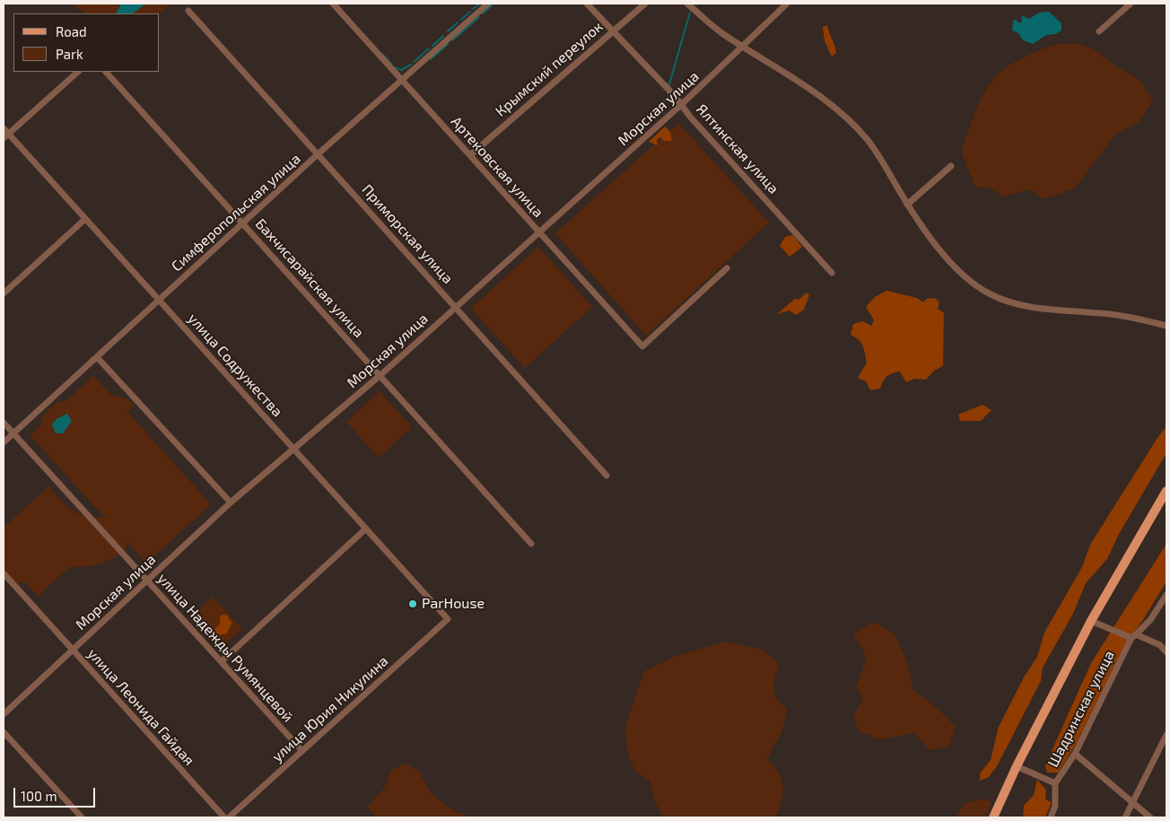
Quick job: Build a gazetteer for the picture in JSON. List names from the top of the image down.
{
  "streets": {
    "street": [
      "Крымский переулок",
      "Морская улица",
      "Ялтинская улица",
      "Артековская улица",
      "Симферопольская улица",
      "Приморская улица",
      "Бахчисарайская улица",
      "улица Содружества",
      "улица Надежды Румянцевой",
      "улица Леонида Гайдая",
      "улица Юрия Никулина",
      "Шадринская улица"
    ]
  },
  "crossings": [
    ["Крымский переулок", "Ялтинская улица"],
    ["Крымский переулок", "Артековская улица"],
    ["Морская улица", "Ялтинская улица"],
    ["Морская улица", "Артековская улица"],
    ["Морская улица", "Приморская улица"],
    ["Морская улица", "Бахчисарайская улица"],
    ["Морская улица", "улица Содружества"],
    ["Морская улица", "улица Надежды Румянцевой"],
    ["Морская улица", "улица Леонида Гайдая"],
    ["Артековская улица", "Симферопольская улица"],
    ["Симферопольская улица", "Приморская улица"],
    ["Симферопольская улица", "Бахчисарайская улица"],
    ["Симферопольская улица", "улица Содружества"],
    ["Симферопольская улица", "улица Надежды Румянцевой"],
    ["улица Содружества", "улица Юрия Никулина"],
    ["улица Надежды Румянцевой", "улица Юрия Никулина"]
  ],
  "places": ["ParHouse"],
  "legend": ["Road", "Park"],
  "scale_bar": "100 m"
}
